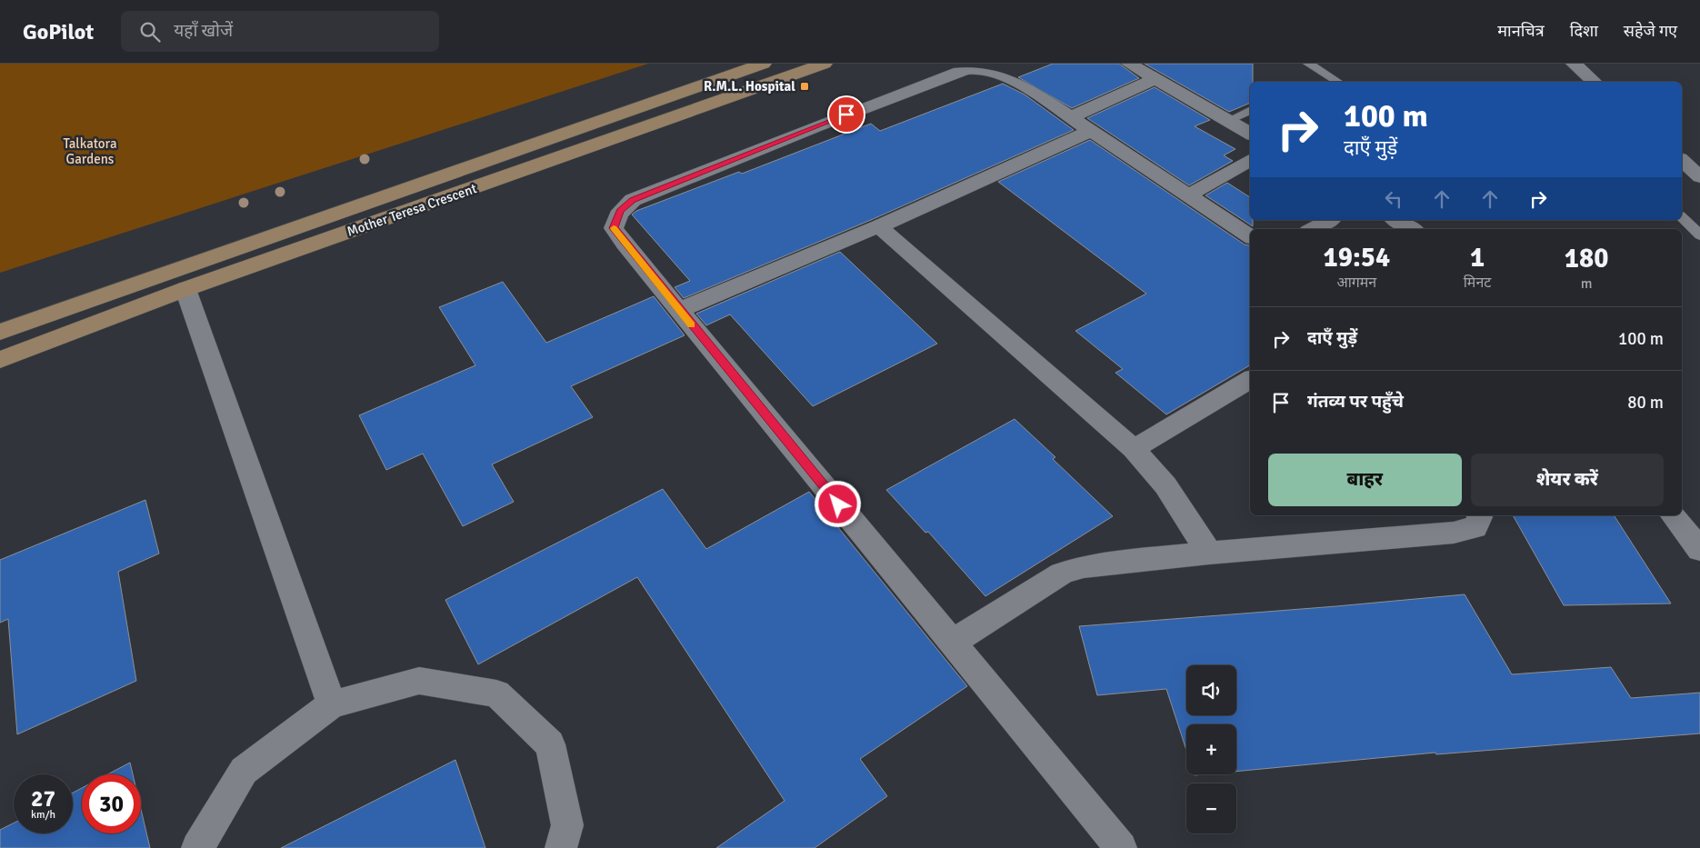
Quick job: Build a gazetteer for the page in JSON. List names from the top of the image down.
{
  "streets": {
    "main road": ["Mother Teresa Crescent"]
  },
  "parks": ["Talkatora Gardens"],
  "places": {
    "transit": ["R.M.L. Hospital"]
  },
  "page": {
    "header": "GoPilot",
    "search": "यहाँ खोजें",
    "nav": ["मानचित्र", "दिशा", "सहेजे गए"],
    "turn": ["100 m", "दाएँ मुड़ें"],
    "eta": [
      "19:54",
      "आगमन",
      "1",
      "मिनट",
      "180",
      "m"
    ],
    "list": [
      {
        "name": "दाएँ मुड़ें",
        "value": "100 m"
      },
      {
        "name": "गंतव्य पर पहुँचे",
        "value": "80 m"
      }
    ],
    "buttons": ["बाहर", "शेयर करें"],
    "map_buttons": ["+", "−"],
    "speed": "27 km/h",
    "limit": "30"
  }
}
